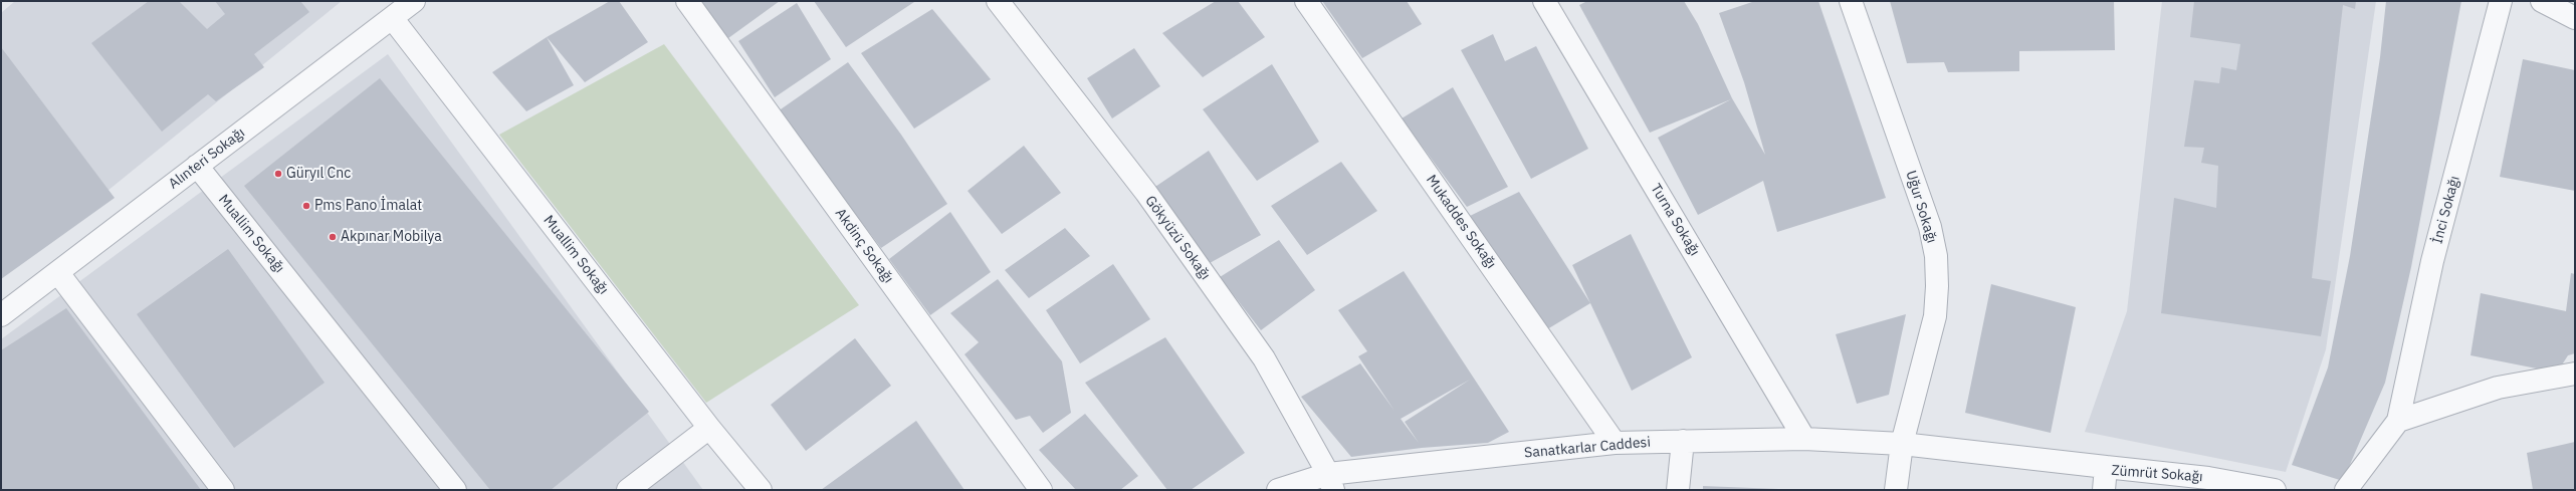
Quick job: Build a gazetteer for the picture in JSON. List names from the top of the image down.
{
  "streets": {
    "street": [
      "Alınteri Sokağı",
      "Uğur Sokağı",
      "İnci Sokağı",
      "Turna Sokağı",
      "Mukaddes Sokağı",
      "Muallim Sokağı",
      "Gökyüzü Sokağı",
      "Akdinç Sokağı",
      "Sanatkarlar Caddesi",
      "Zümrüt Sokağı"
    ]
  },
  "crossings": [
    ["Alınteri Sokağı", "Muallim Sokağı"],
    ["Uğur Sokağı", "Sanatkarlar Caddesi"],
    ["Turna Sokağı", "Sanatkarlar Caddesi"],
    ["Mukaddes Sokağı", "Sanatkarlar Caddesi"],
    ["Gökyüzü Sokağı", "Sanatkarlar Caddesi"],
    ["Sanatkarlar Caddesi", "Zümrüt Sokağı"]
  ],
  "places": ["Güryıl Cnc", "Pms Pano İmalat", "Akpınar Mobilya"]
}
